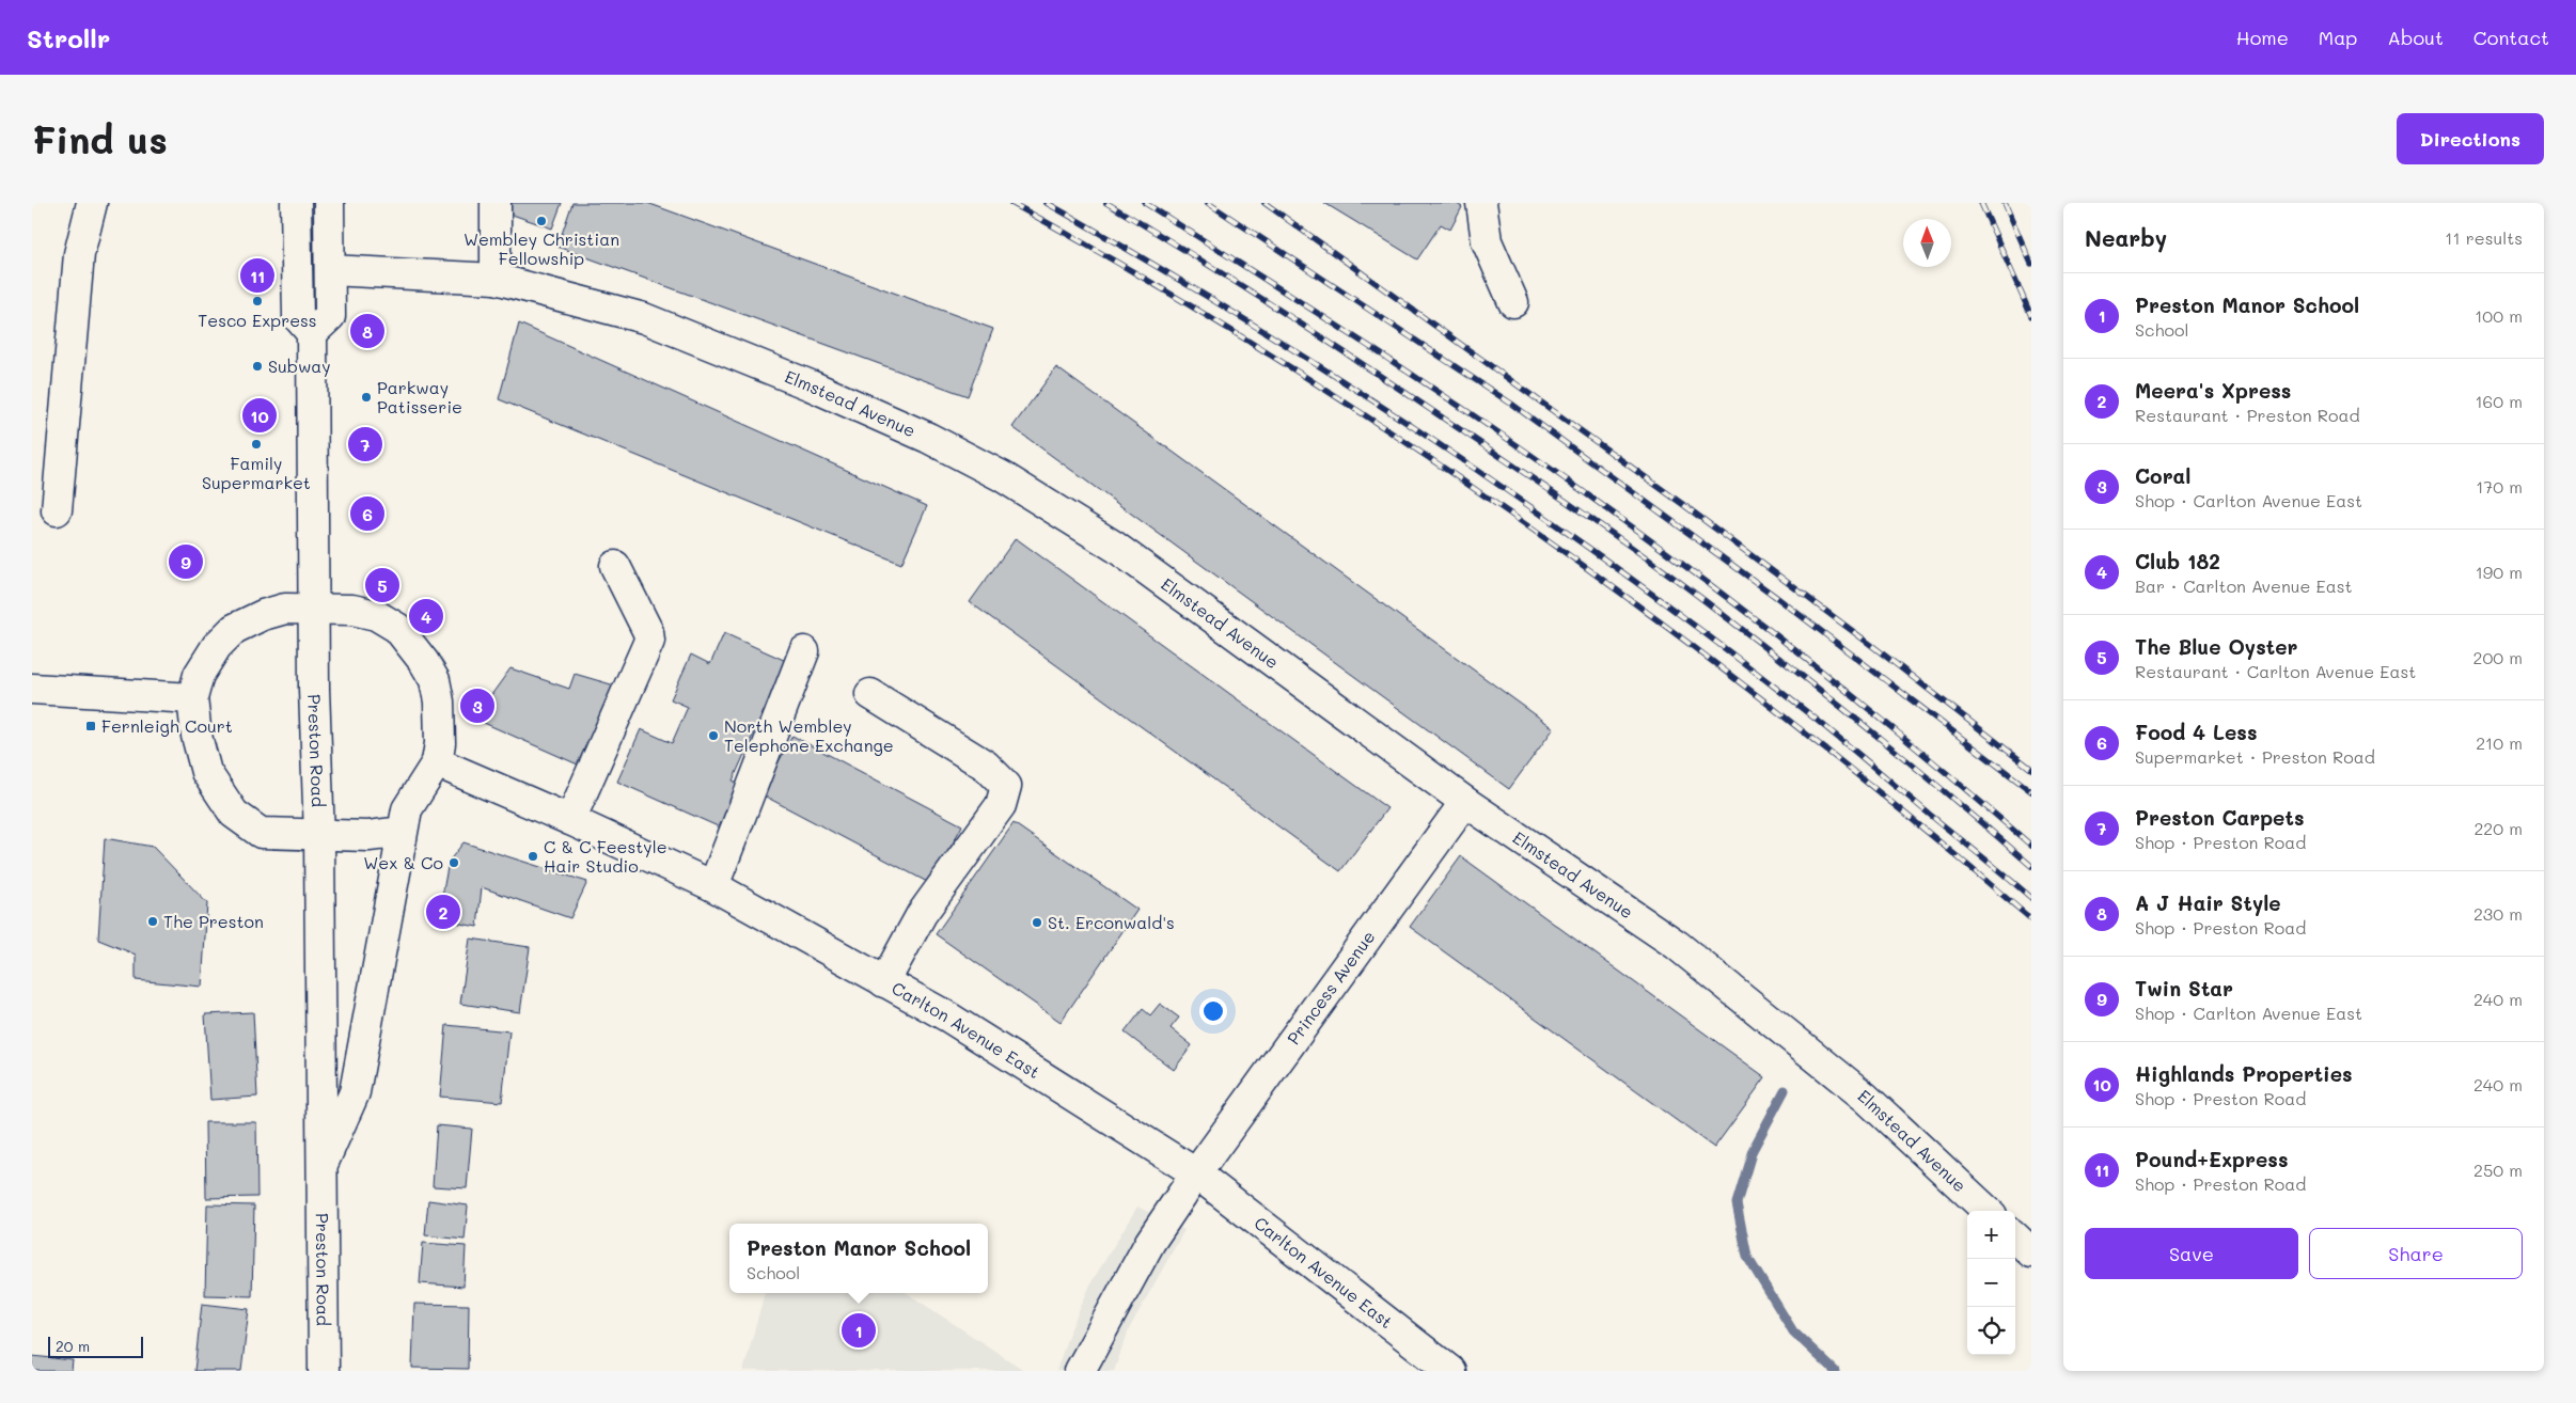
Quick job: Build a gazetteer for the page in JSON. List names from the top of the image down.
{
  "streets": {
    "street": [
      "Elmstead Avenue",
      "Preston Road",
      "Princess Avenue",
      "Carlton Avenue East"
    ]
  },
  "crossings": [
    ["Elmstead Avenue", "Princess Avenue"],
    ["Princess Avenue", "Carlton Avenue East"]
  ],
  "places": {
    "other": [
      "Wembley Christian Fellowship",
      "Tesco Express",
      "Subway",
      "Parkway Patisserie",
      "Family Supermarket",
      "North Wembley Telephone Exchange",
      "C & C Feestyle Hair Studio",
      "Wex & Co",
      "The Preston",
      "St. Erconwald's"
    ],
    "transit": ["Fernleigh Court"]
  },
  "scale_bar": "20 m",
  "north": "top",
  "page": {
    "header": "Strollr",
    "nav": [
      "Home",
      "Map",
      "About",
      "Contact"
    ],
    "buttons": [
      "Directions",
      ["Save", "Share"]
    ],
    "title": "Find us",
    "heading": ["Nearby", "11 results"],
    "pins": [
      "11",
      "8",
      "10",
      "7",
      "6",
      "9",
      "5",
      "4",
      "3",
      "2",
      "1"
    ],
    "list": [
      {
        "mark": "1",
        "name": "Preston Manor School",
        "note": "School",
        "value": "100 m"
      },
      {
        "mark": "2",
        "name": "Meera's Xpress",
        "note": "Restaurant · Preston Road",
        "value": "160 m"
      },
      {
        "mark": "3",
        "name": "Coral",
        "note": "Shop · Carlton Avenue East",
        "value": "170 m"
      },
      {
        "mark": "4",
        "name": "Club 182",
        "note": "Bar · Carlton Avenue East",
        "value": "190 m"
      },
      {
        "mark": "5",
        "name": "The Blue Oyster",
        "note": "Restaurant · Carlton Avenue East",
        "value": "200 m"
      },
      {
        "mark": "6",
        "name": "Food 4 Less",
        "note": "Supermarket · Preston Road",
        "value": "210 m"
      },
      {
        "mark": "7",
        "name": "Preston Carpets",
        "note": "Shop · Preston Road",
        "value": "220 m"
      },
      {
        "mark": "8",
        "name": "A J Hair Style",
        "note": "Shop · Preston Road",
        "value": "230 m"
      },
      {
        "mark": "9",
        "name": "Twin Star",
        "note": "Shop · Carlton Avenue East",
        "value": "240 m"
      },
      {
        "mark": "10",
        "name": "Highlands Properties",
        "note": "Shop · Preston Road",
        "value": "240 m"
      },
      {
        "mark": "11",
        "name": "Pound+Express",
        "note": "Shop · Preston Road",
        "value": "250 m"
      }
    ],
    "map_buttons": ["+", "−"],
    "popup": ["Preston Manor School", "School"],
    "scale": "20 m"
  }
}
